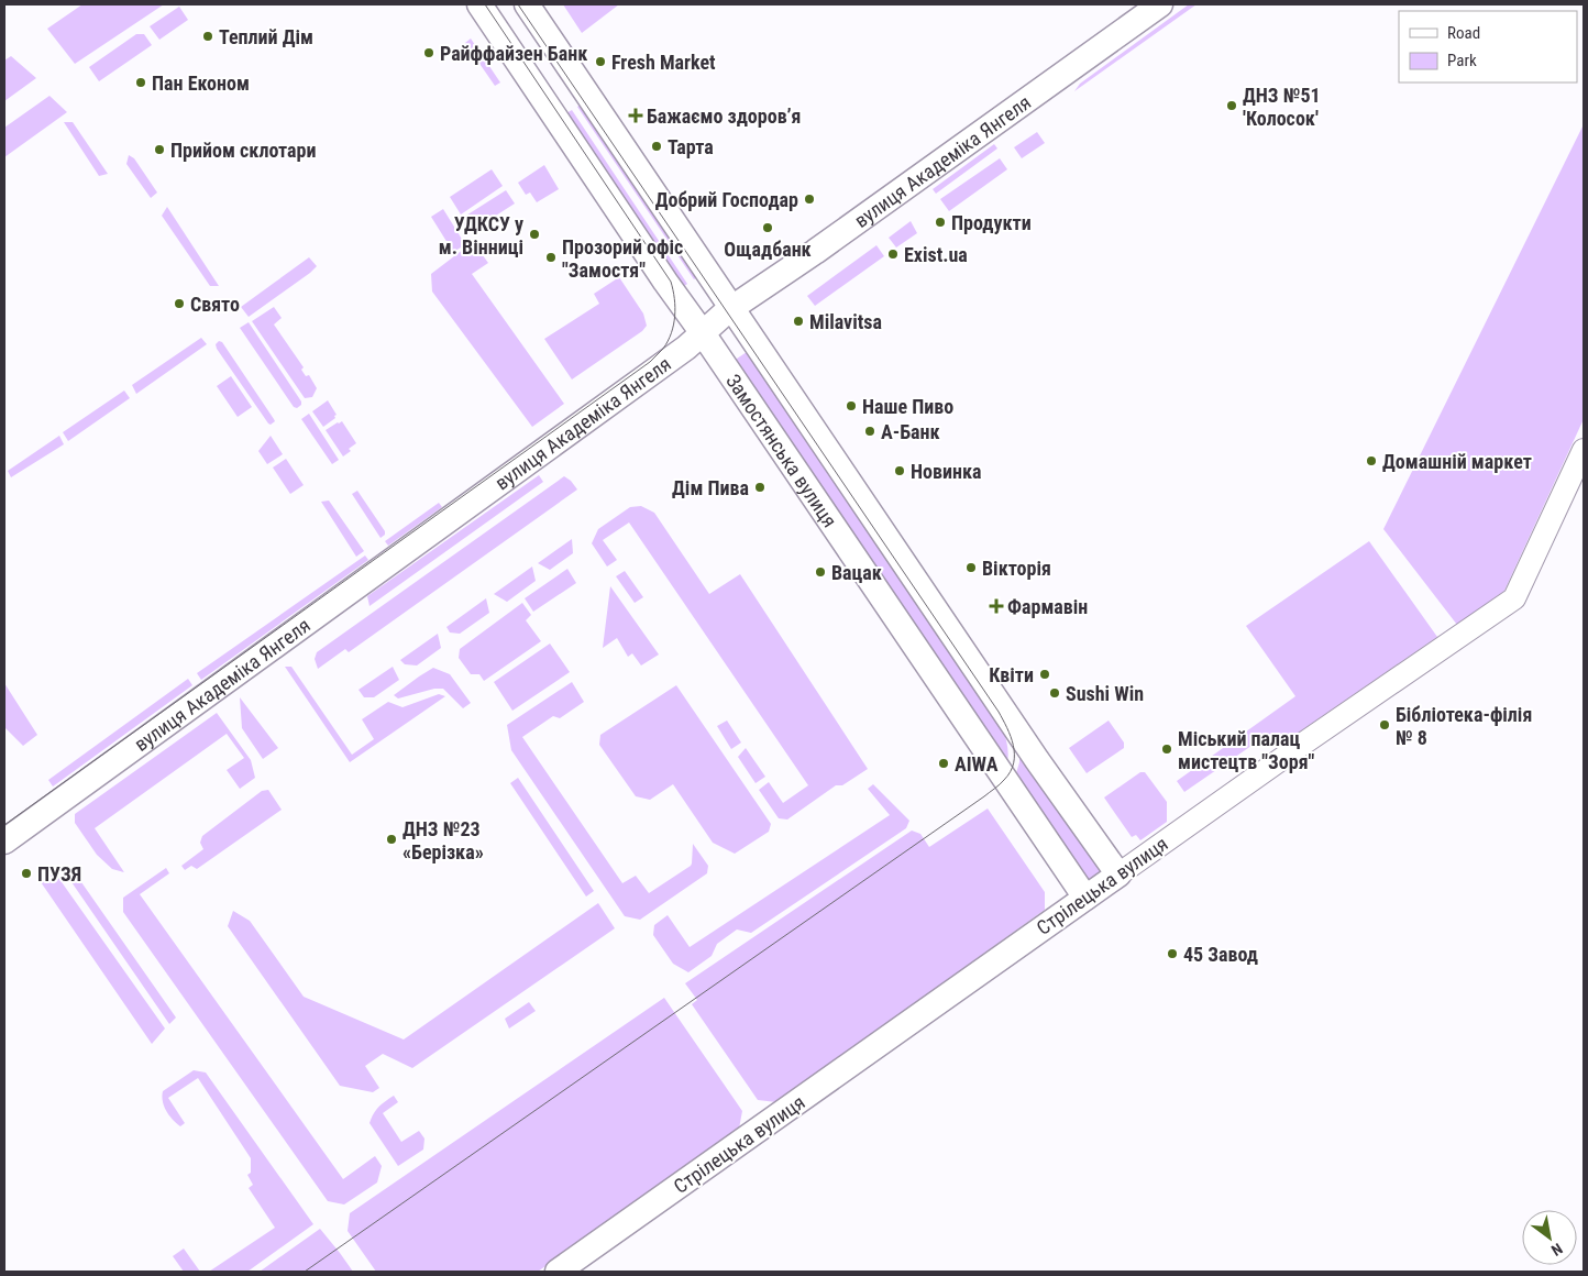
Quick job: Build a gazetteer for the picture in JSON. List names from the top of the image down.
{
  "streets": {
    "main road": ["вулиця Академіка Янгеля", "Замостянська вулиця", "Стрілецька вулиця"]
  },
  "crossings": [
    ["вулиця Академіка Янгеля", "Замостянська вулиця"],
    ["Замостянська вулиця", "Стрілецька вулиця"]
  ],
  "places": {
    "other": [
      "Теплий Дім",
      "Райффайзен Банк",
      "Fresh Market",
      "Пан Економ",
      "ДНЗ №51 'Колосок'",
      "Тарта",
      "Прийом склотари",
      "Добрий Господар",
      "Продукти",
      "Ощадбанк",
      "УДКСУ у м. Вінниці",
      "Exist.ua",
      "Прозорий офіс \"Замостя\"",
      "Свято",
      "Milavitsa",
      "Наше Пиво",
      "А-Банк",
      "Домашній маркет",
      "Новинка",
      "Дім Пива",
      "Вікторія",
      "Вацак",
      "Квіти",
      "Sushi Win",
      "Бібліотека-філія № 8",
      "Міський палац мистецтв \"Зоря\"",
      "AIWA",
      "ДНЗ №23 «Берізка»",
      "ПУЗЯ",
      "45 Завод"
    ],
    "health": ["Бажаємо здоровʼя", "Фармавін"]
  },
  "legend": ["Road", "Park"],
  "north": "bottom right"
}
